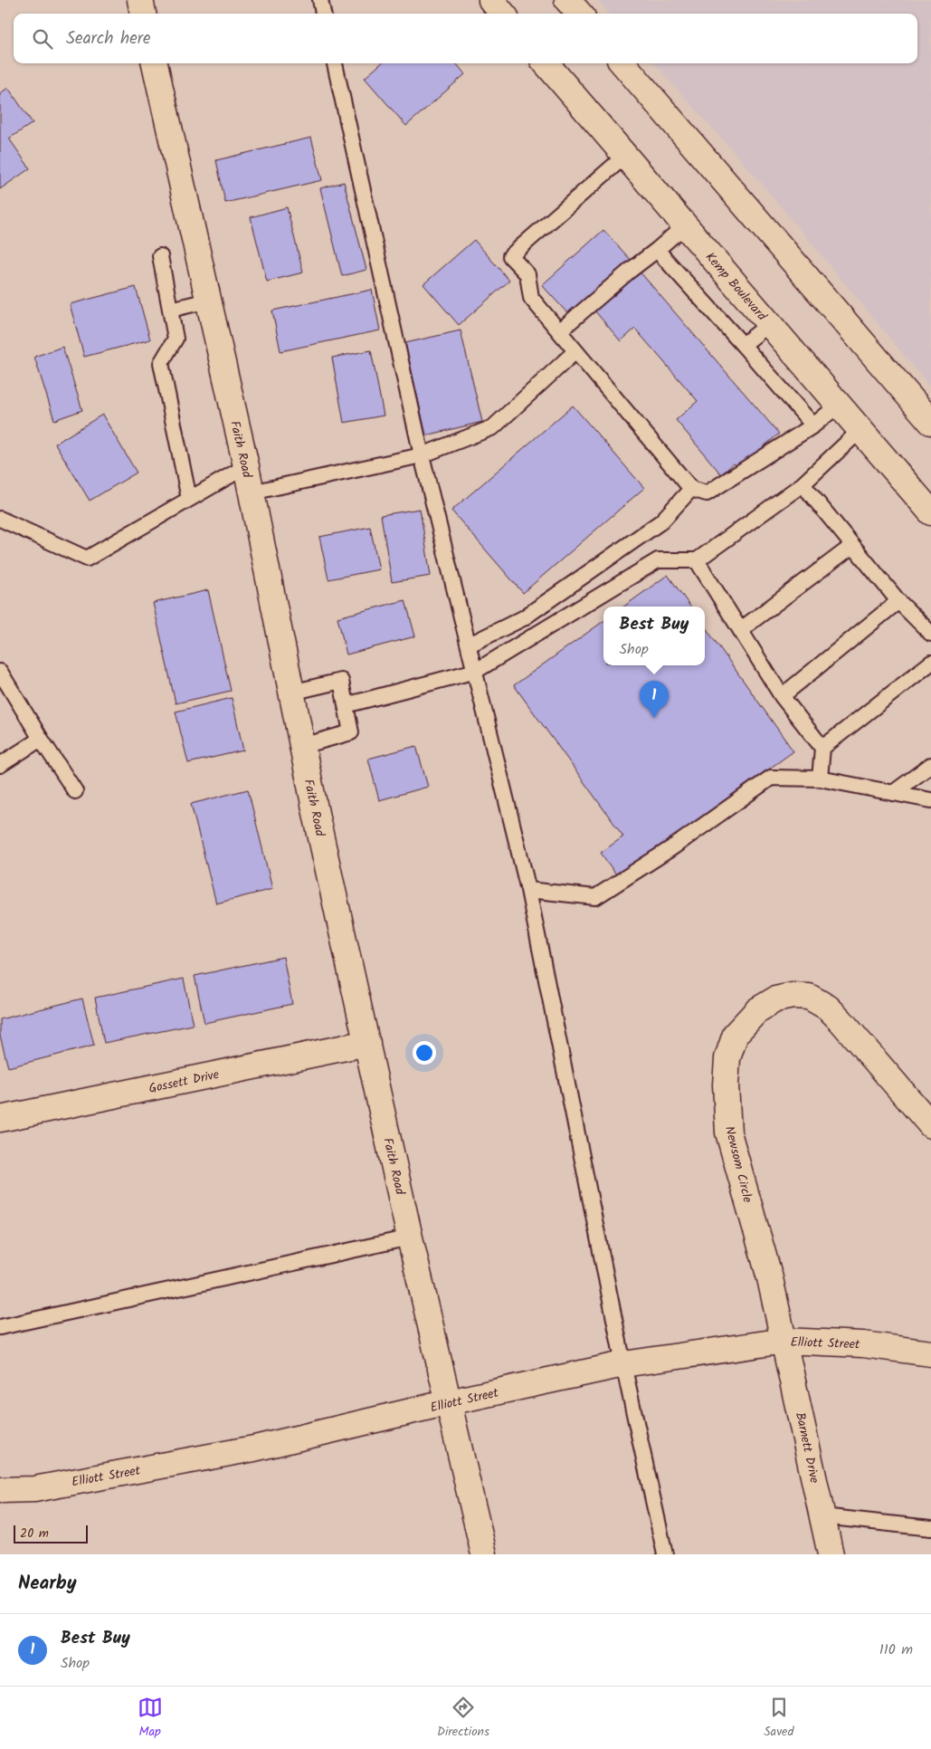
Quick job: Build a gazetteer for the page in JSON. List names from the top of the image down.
{
  "streets": {
    "street": [
      "Kemp Boulevard",
      "Faith Road",
      "Gossett Drive",
      "Newsom Circle",
      "Elliott Street",
      "Barnett Drive"
    ]
  },
  "crossings": [
    ["Faith Road", "Gossett Drive"],
    ["Faith Road", "Elliott Street"],
    ["Newsom Circle", "Elliott Street"],
    ["Newsom Circle", "Barnett Drive"],
    ["Elliott Street", "Barnett Drive"]
  ],
  "scale_bar": "20 m",
  "page": {
    "search": "Search here",
    "popup": ["Best Buy", "Shop"],
    "pins": "1",
    "scale": "20 m",
    "heading": "Nearby",
    "list": [
      {
        "mark": "1",
        "name": "Best Buy",
        "note": "Shop",
        "value": "110 m"
      }
    ],
    "nav": ["Map", "Directions", "Saved"]
  }
}
